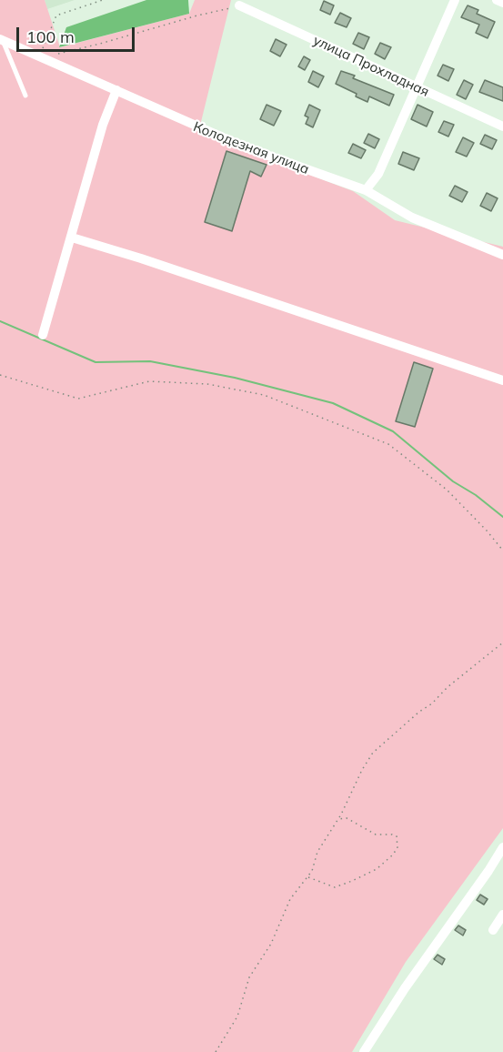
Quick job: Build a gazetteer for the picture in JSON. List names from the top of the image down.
{
  "streets": {
    "street": ["улица Прохладная", "Колодезная улица"]
  },
  "scale_bar": "100 m"
}
